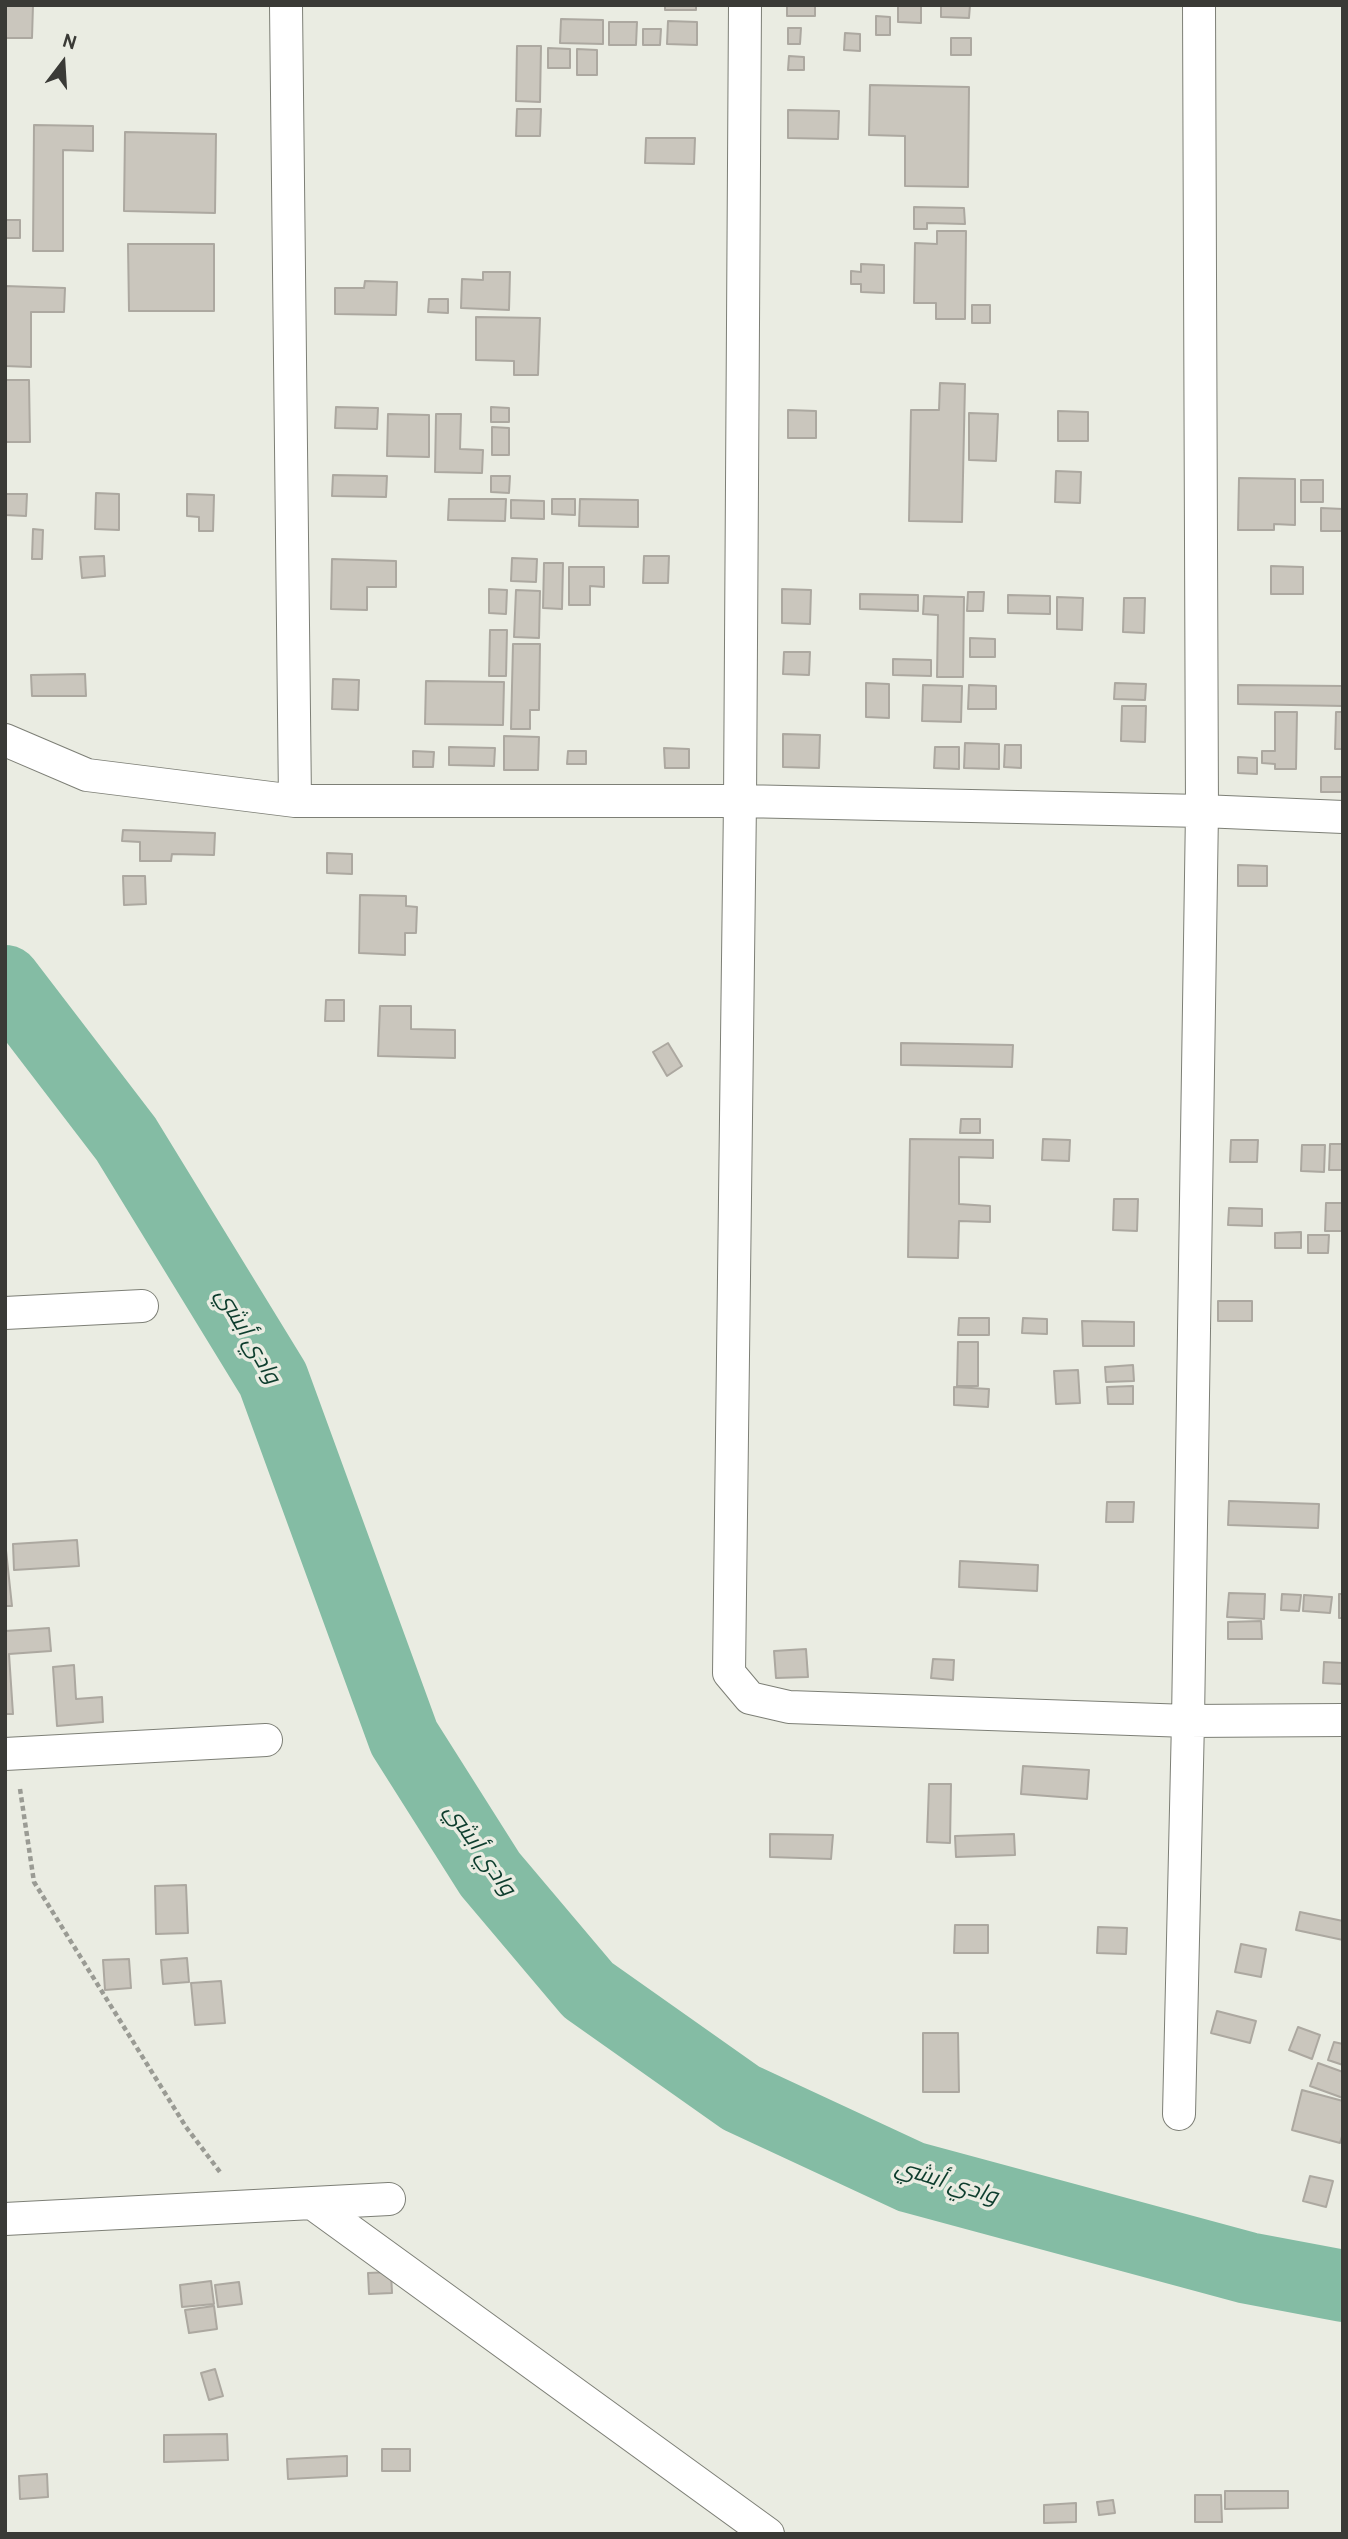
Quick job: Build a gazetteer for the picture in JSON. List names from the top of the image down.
{
  "water": ["وادي أبشي"],
  "north": "top"
}
